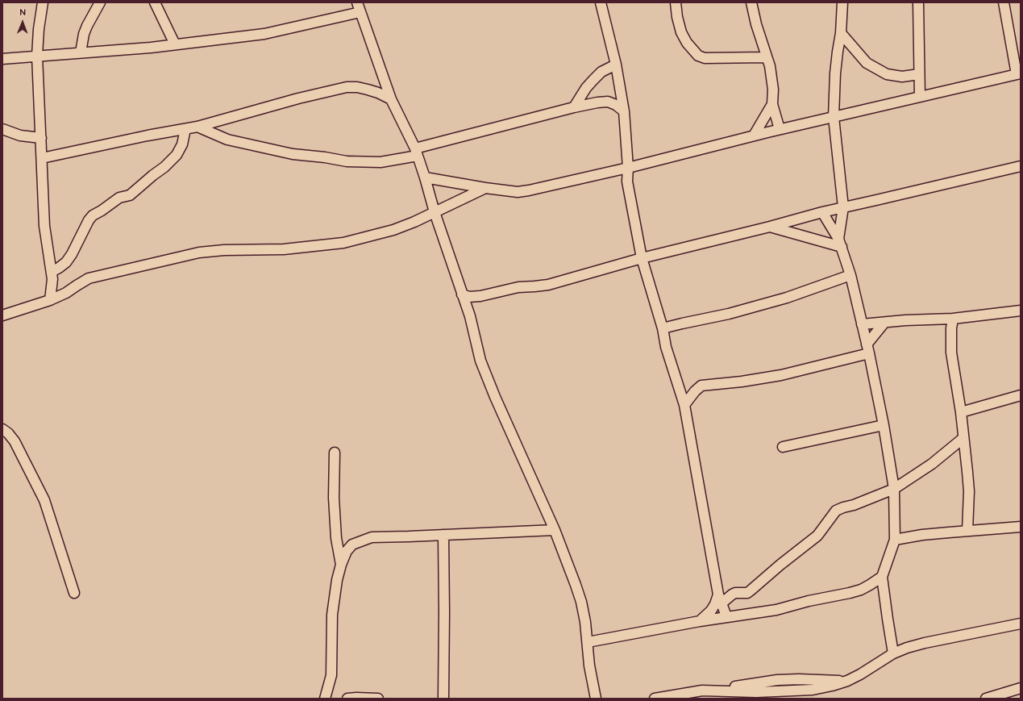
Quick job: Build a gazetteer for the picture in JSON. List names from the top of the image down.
{
  "north": "top"
}
